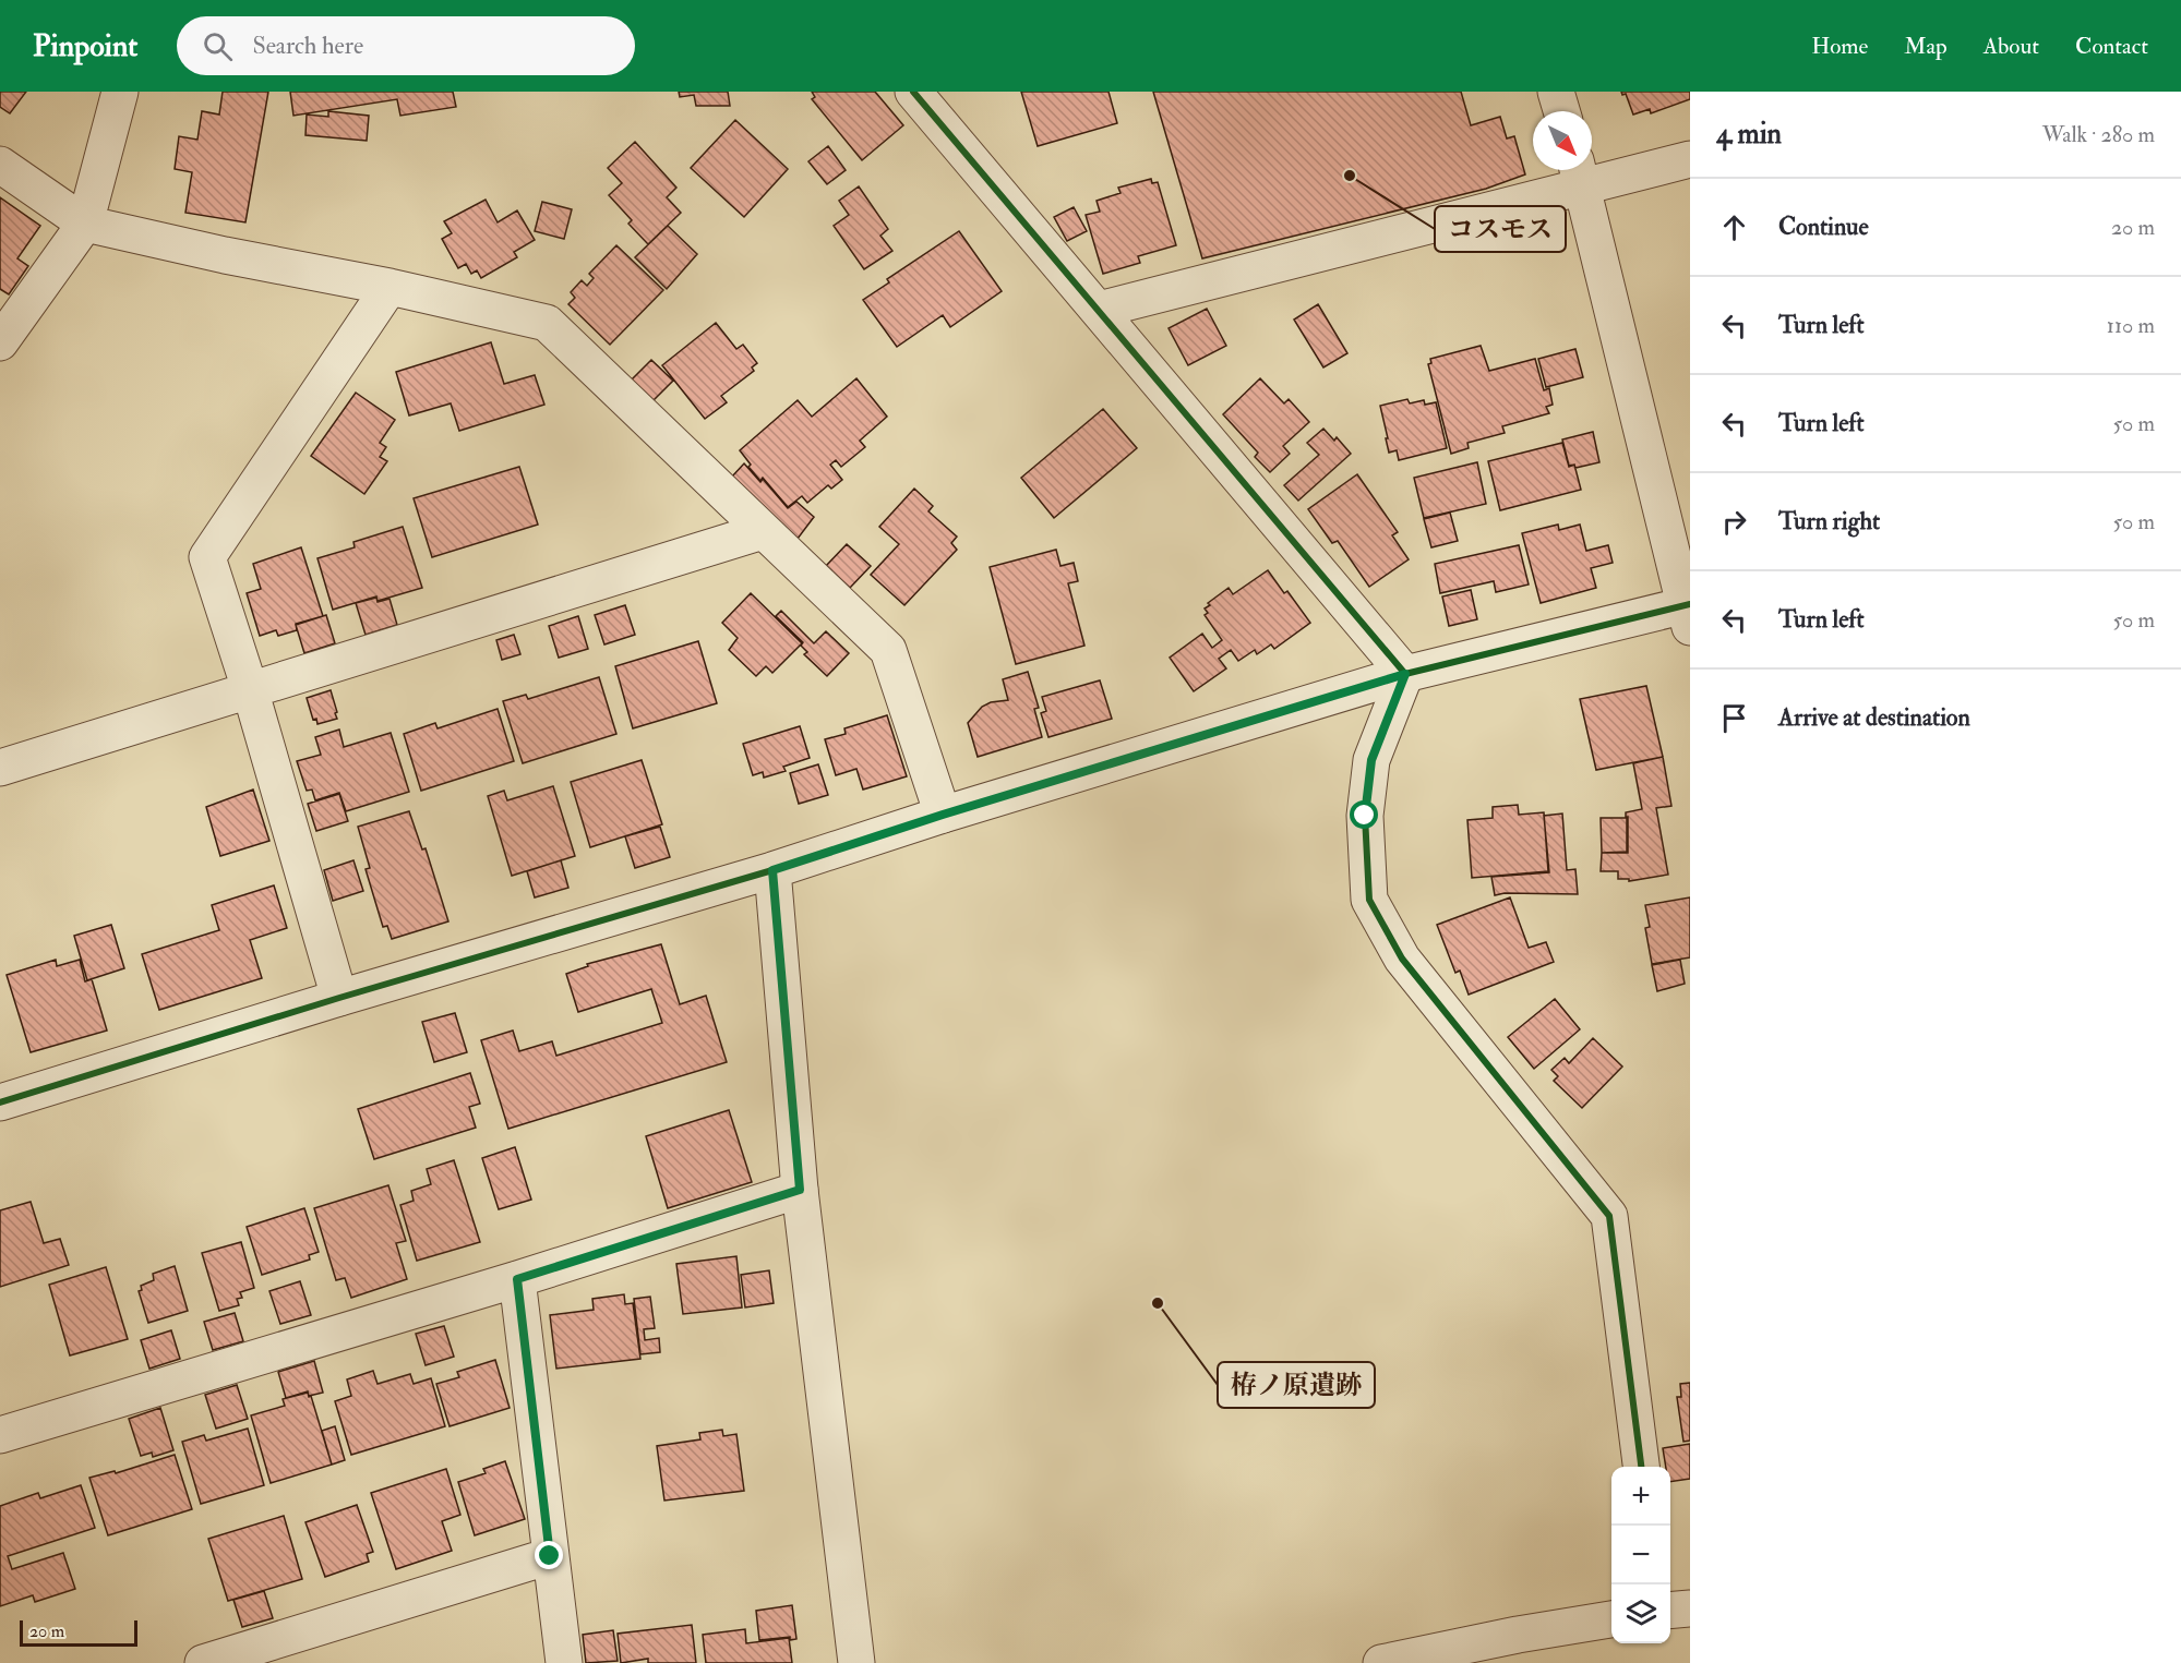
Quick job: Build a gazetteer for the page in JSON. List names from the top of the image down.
{
  "places": ["コスモス", "栫ノ原遺跡"],
  "scale_bar": "20 m",
  "north": "bottom right",
  "page": {
    "header": "Pinpoint",
    "search": "Search here",
    "nav": [
      "Home",
      "Map",
      "About",
      "Contact"
    ],
    "heading": ["4 min", "Walk · 280 m"],
    "list": [
      ["Continue", "20 m"],
      ["Turn left", "110 m"],
      ["Turn left", "50 m"],
      ["Turn right", "50 m"],
      ["Turn left", "50 m"],
      "Arrive at destination"
    ],
    "map_buttons": ["+", "−"],
    "scale": "20 m"
  }
}
